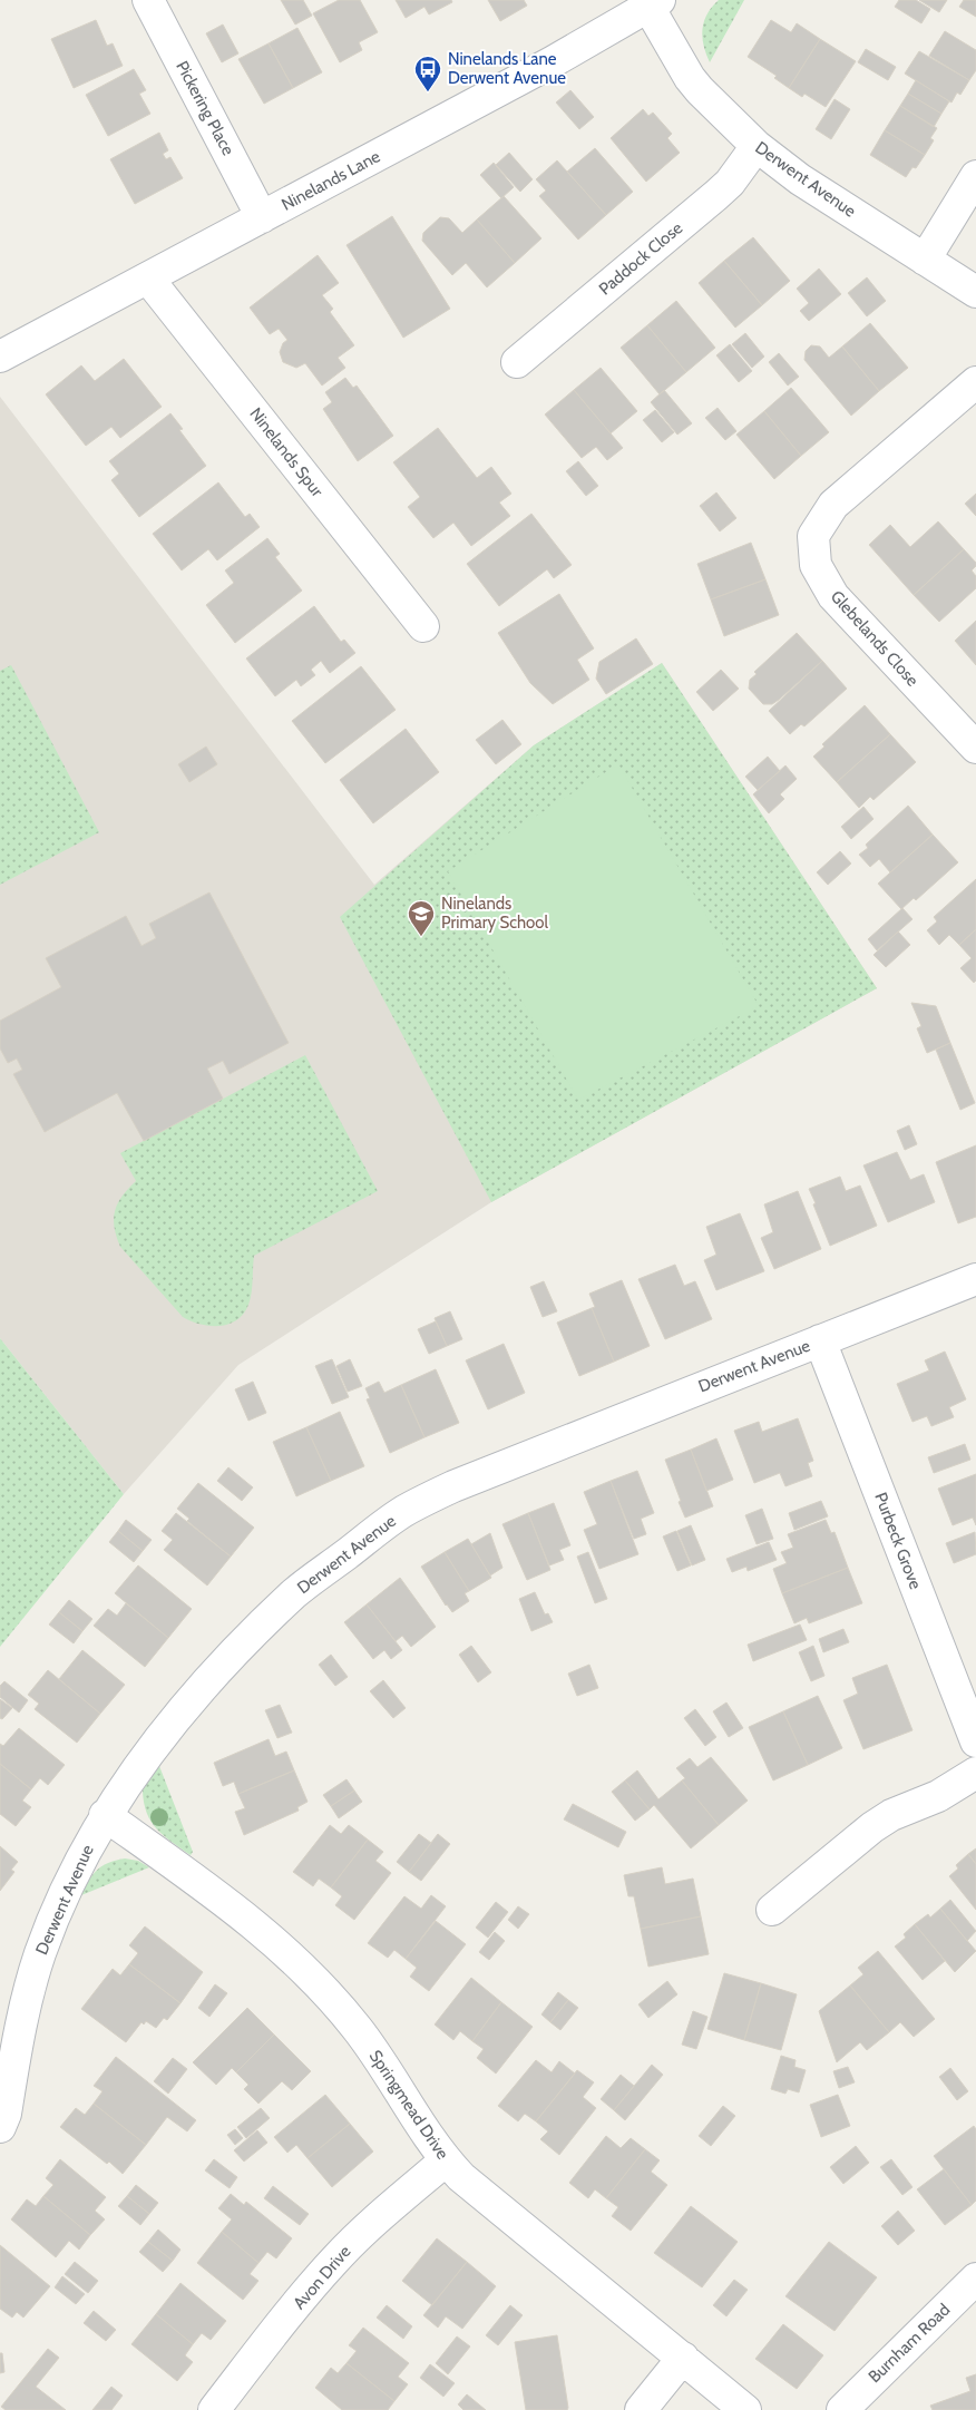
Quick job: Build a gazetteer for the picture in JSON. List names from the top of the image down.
{
  "streets": {
    "street": [
      "Pickering Place",
      "Derwent Avenue",
      "Ninelands Lane",
      "Paddock Close",
      "Ninelands Spur",
      "Glebelands Close",
      "Purbeck Grove",
      "Springmead Drive",
      "Avon Drive",
      "Burnham Road"
    ]
  },
  "crossings": [
    ["Pickering Place", "Ninelands Lane"],
    ["Derwent Avenue", "Ninelands Lane"],
    ["Derwent Avenue", "Paddock Close"],
    ["Derwent Avenue", "Purbeck Grove"],
    ["Derwent Avenue", "Springmead Drive"],
    ["Ninelands Lane", "Ninelands Spur"],
    ["Springmead Drive", "Avon Drive"]
  ],
  "places": {
    "bus stop": ["Ninelands Lane Derwent Avenue"],
    "school or university": ["Ninelands Primary School"]
  }
}
